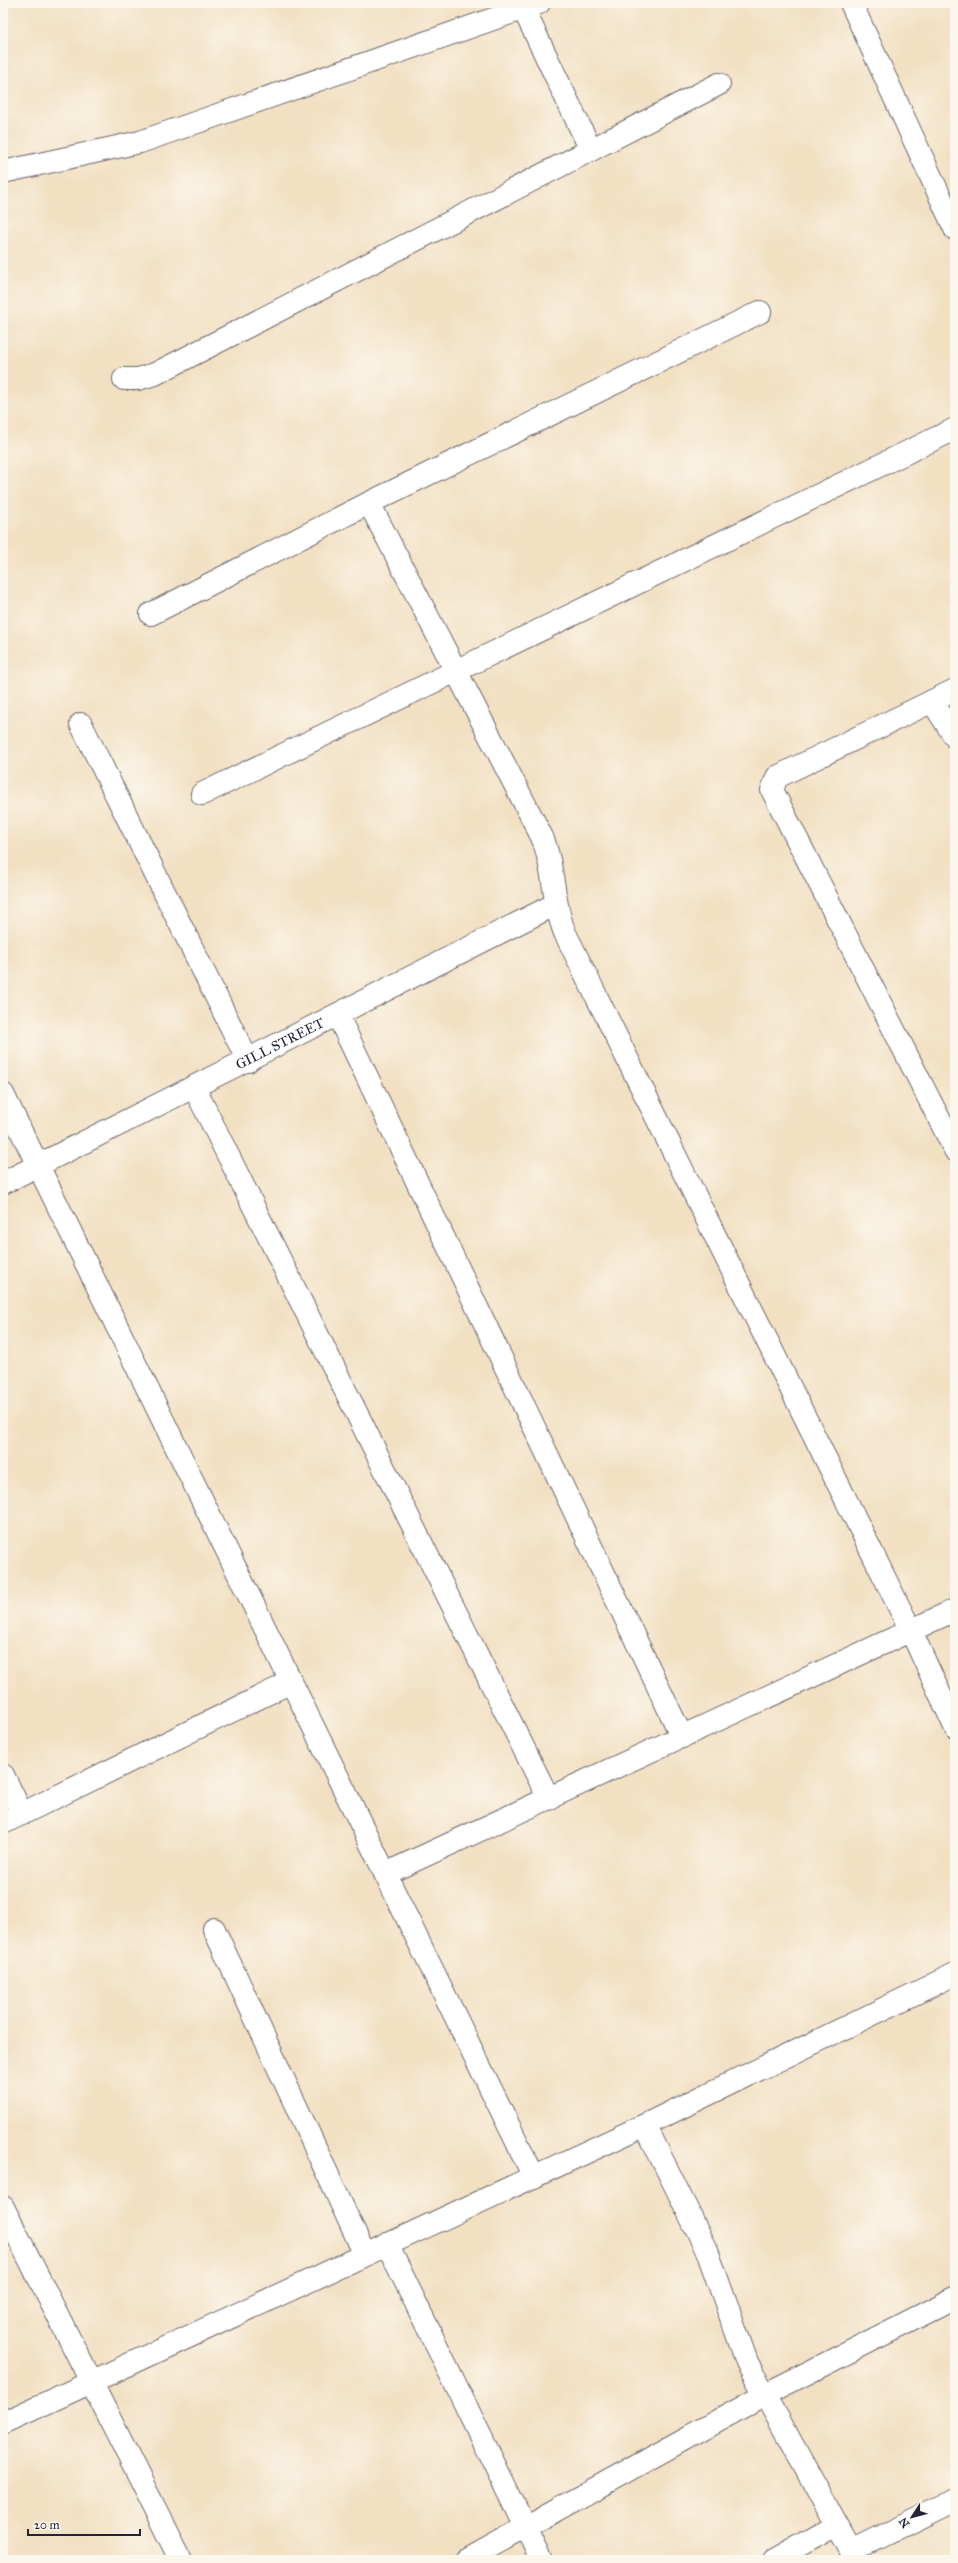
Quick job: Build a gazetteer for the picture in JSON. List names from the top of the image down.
{
  "streets": {
    "street": ["GILL STREET"]
  },
  "scale_bar": "20 m",
  "north": "bottom left"
}
